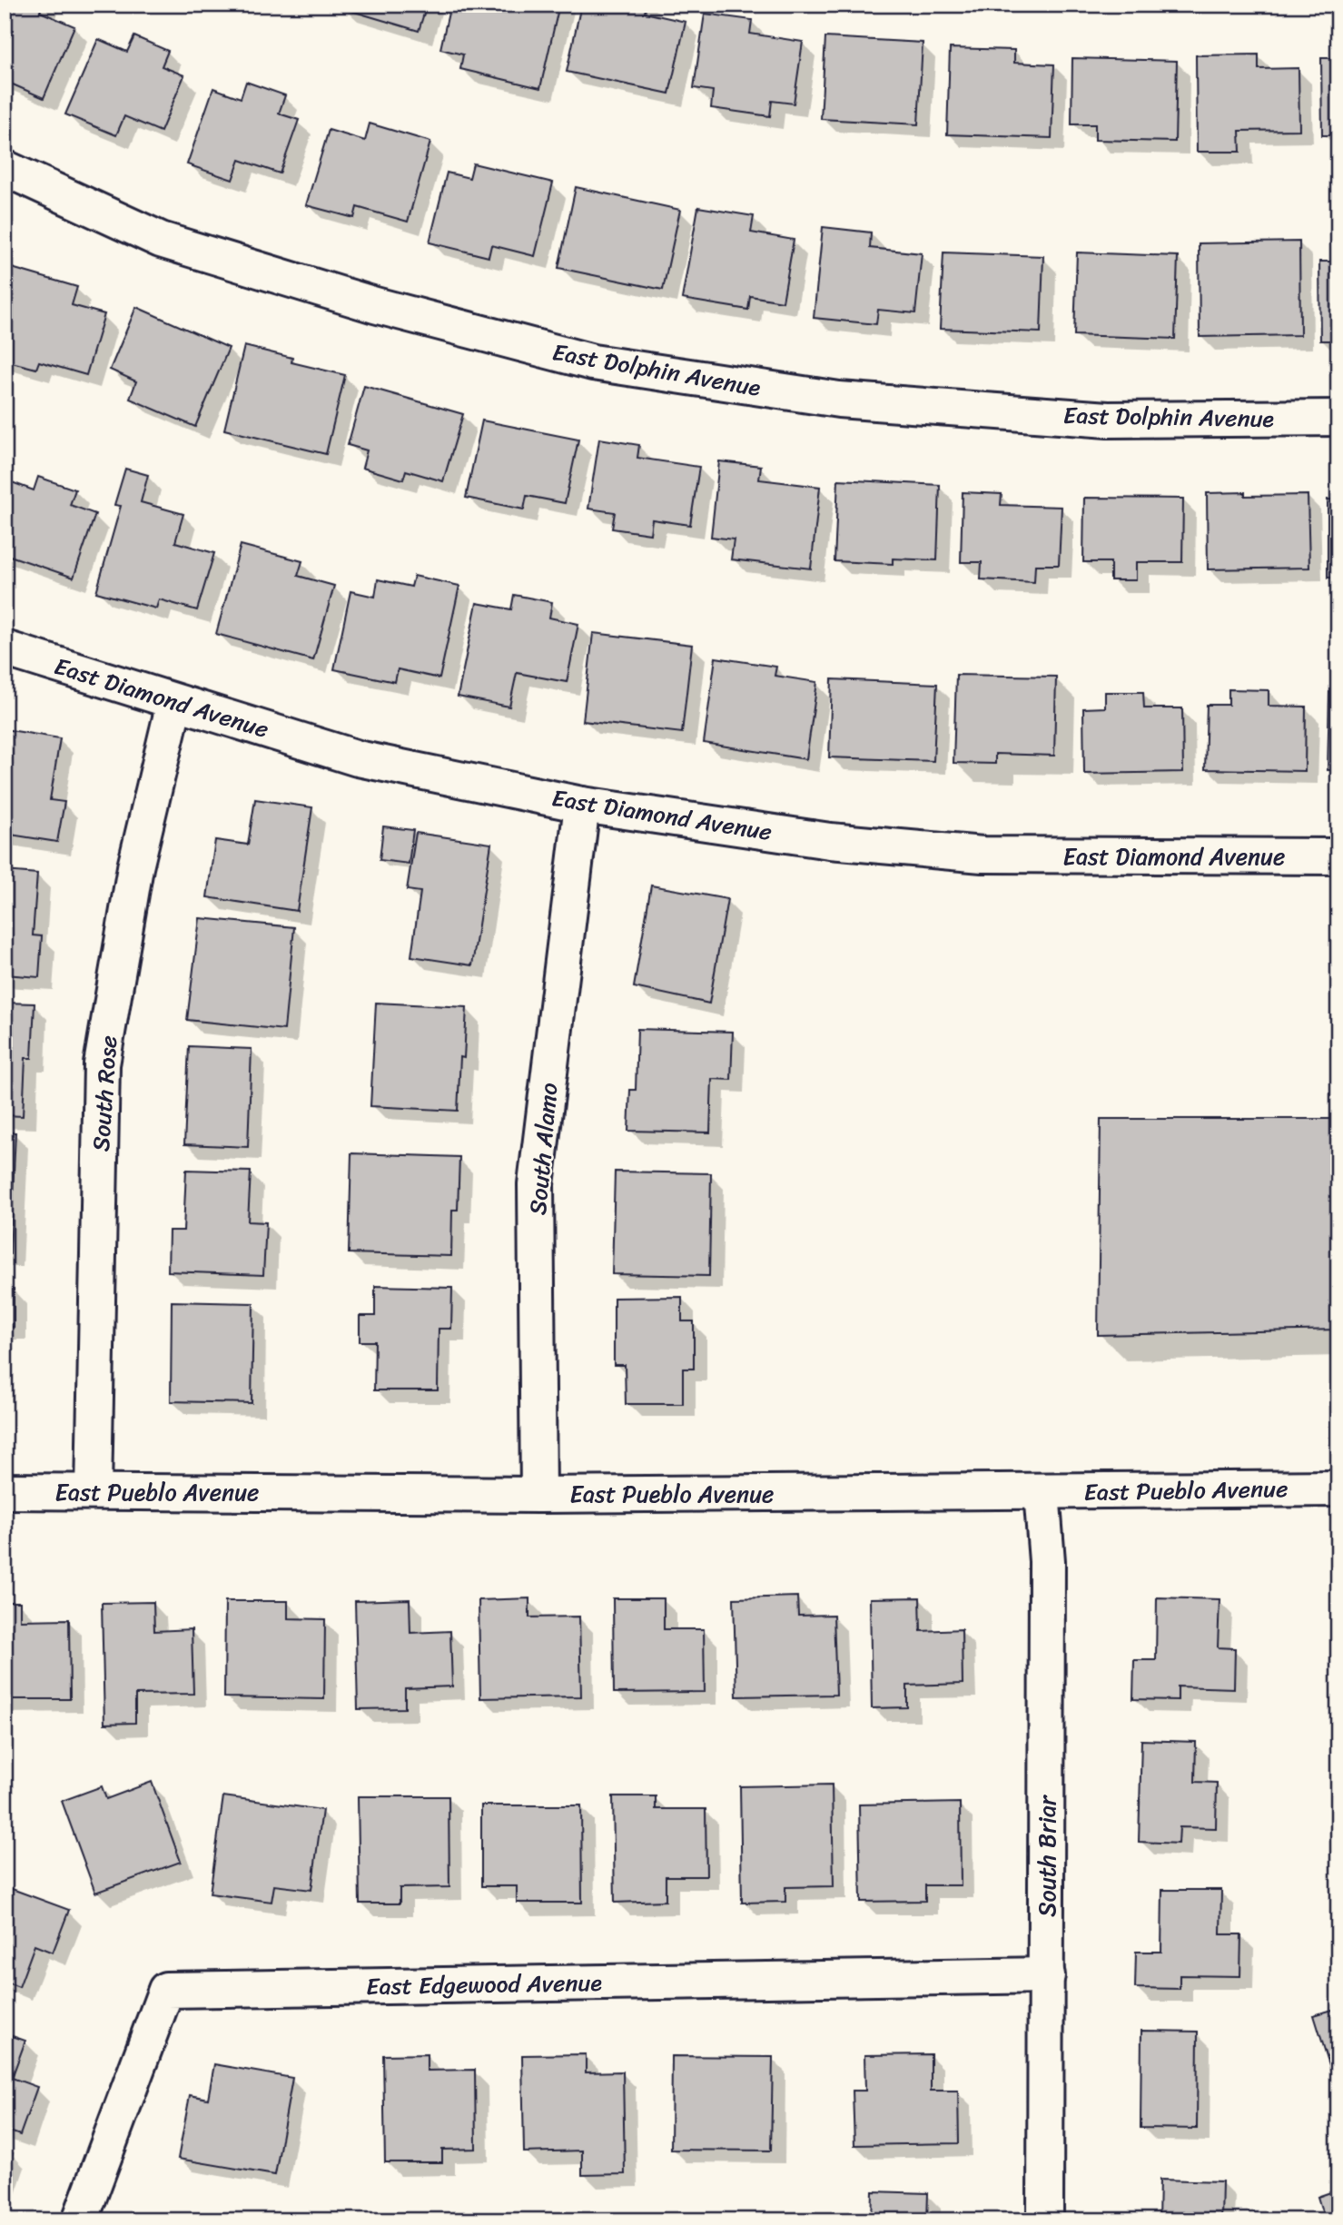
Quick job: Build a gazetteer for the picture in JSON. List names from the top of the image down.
{
  "streets": {
    "street": [
      "East Dolphin Avenue",
      "East Diamond Avenue",
      "South Rose",
      "South Alamo",
      "East Pueblo Avenue",
      "South Briar",
      "East Edgewood Avenue"
    ]
  },
  "crossings": [
    ["East Diamond Avenue", "South Rose"],
    ["East Diamond Avenue", "South Alamo"],
    ["South Rose", "East Pueblo Avenue"],
    ["South Alamo", "East Pueblo Avenue"],
    ["East Pueblo Avenue", "South Briar"],
    ["South Briar", "East Edgewood Avenue"]
  ]
}
